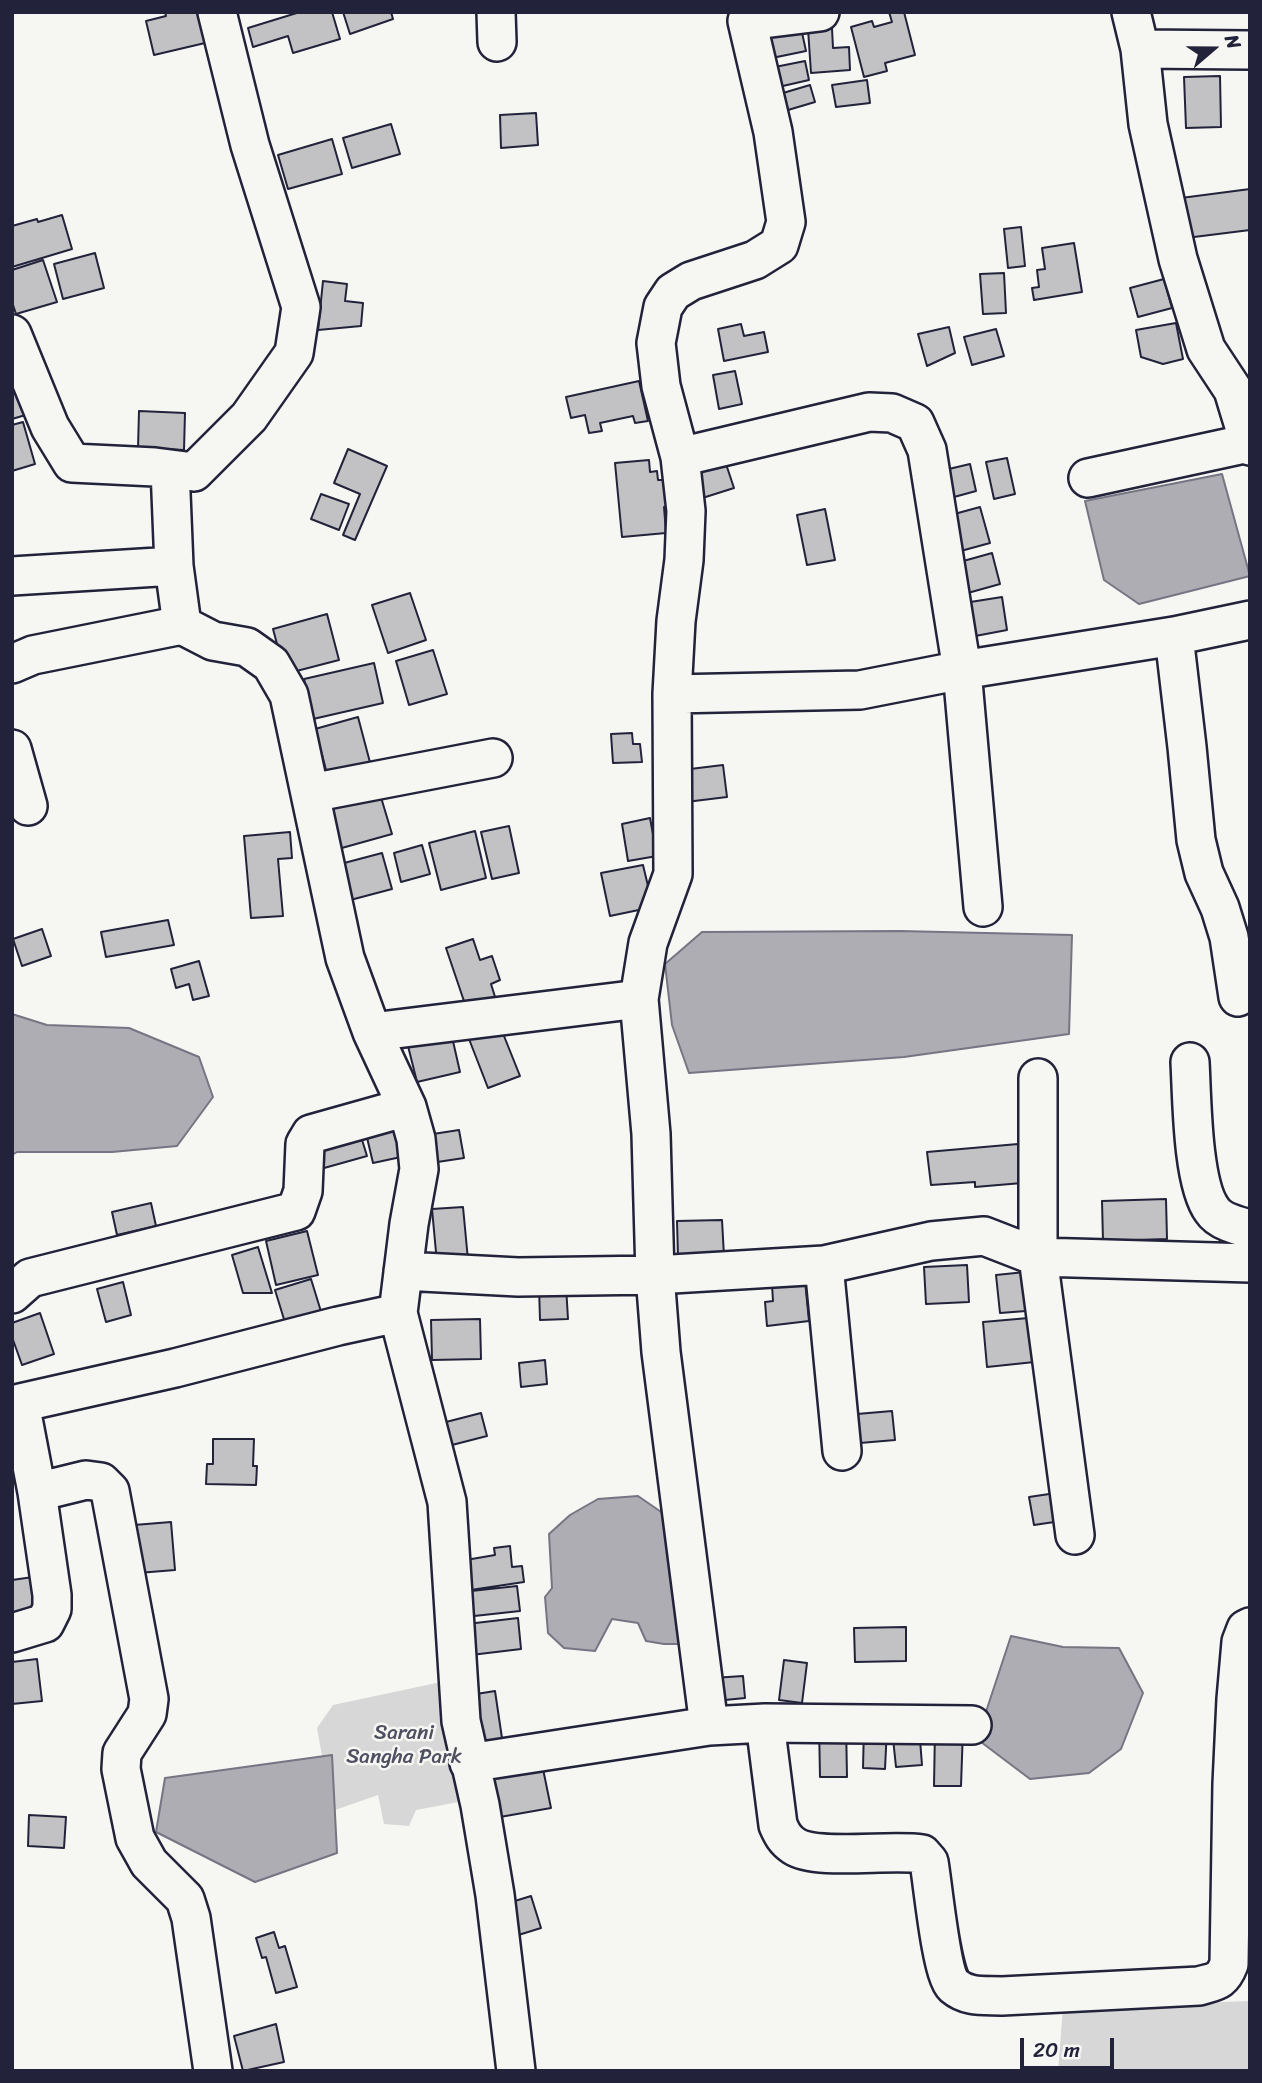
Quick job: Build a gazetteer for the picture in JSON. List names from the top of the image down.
{
  "parks": ["Sarani Sangha Park"],
  "scale_bar": "20 m",
  "north": "right"
}
